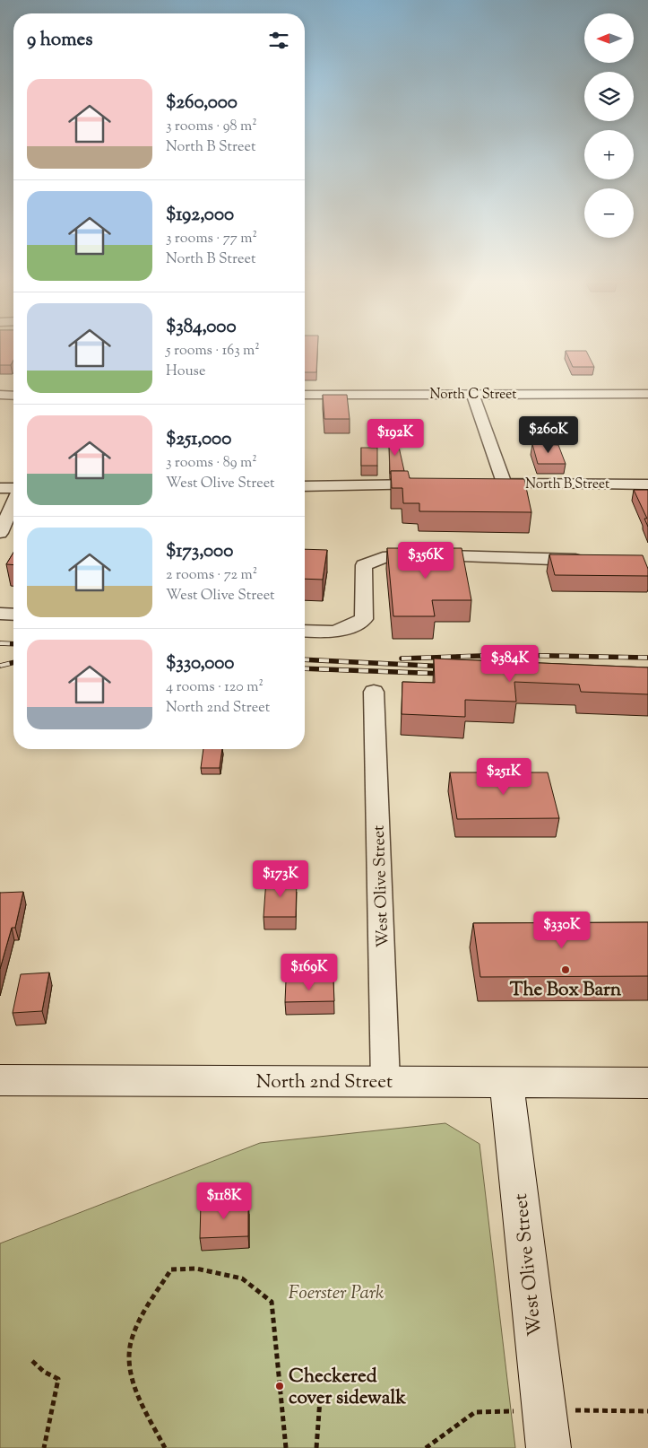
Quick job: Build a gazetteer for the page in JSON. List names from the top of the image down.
{
  "streets": {
    "main road": ["West Olive Street", "North 2nd Street"],
    "street": ["North C Street", "North B Street"]
  },
  "crossings": [
    ["West Olive Street", "North 2nd Street"]
  ],
  "parks": ["Foerster Park"],
  "places": ["The Box Barn", "Checkered cover sidewalk"],
  "north": "left",
  "page": {
    "map_buttons": ["+", "−"],
    "heading": "9 homes",
    "list": [
      {
        "name": "$260,000",
        "note": "3 rooms · 98 m² · North B Street"
      },
      {
        "name": "$192,000",
        "note": "3 rooms · 77 m² · North B Street"
      },
      {
        "name": "$384,000",
        "note": "5 rooms · 163 m² · House"
      },
      {
        "name": "$251,000",
        "note": "3 rooms · 89 m² · West Olive Street"
      },
      {
        "name": "$173,000",
        "note": "2 rooms · 72 m² · West Olive Street"
      },
      {
        "name": "$330,000",
        "note": "4 rooms · 120 m² · North 2nd Street"
      }
    ],
    "price": [
      "$260K",
      "$192K",
      "$356K",
      "$384K",
      "$251K",
      "$173K",
      "$330K",
      "$169K",
      "$118K"
    ]
  }
}
